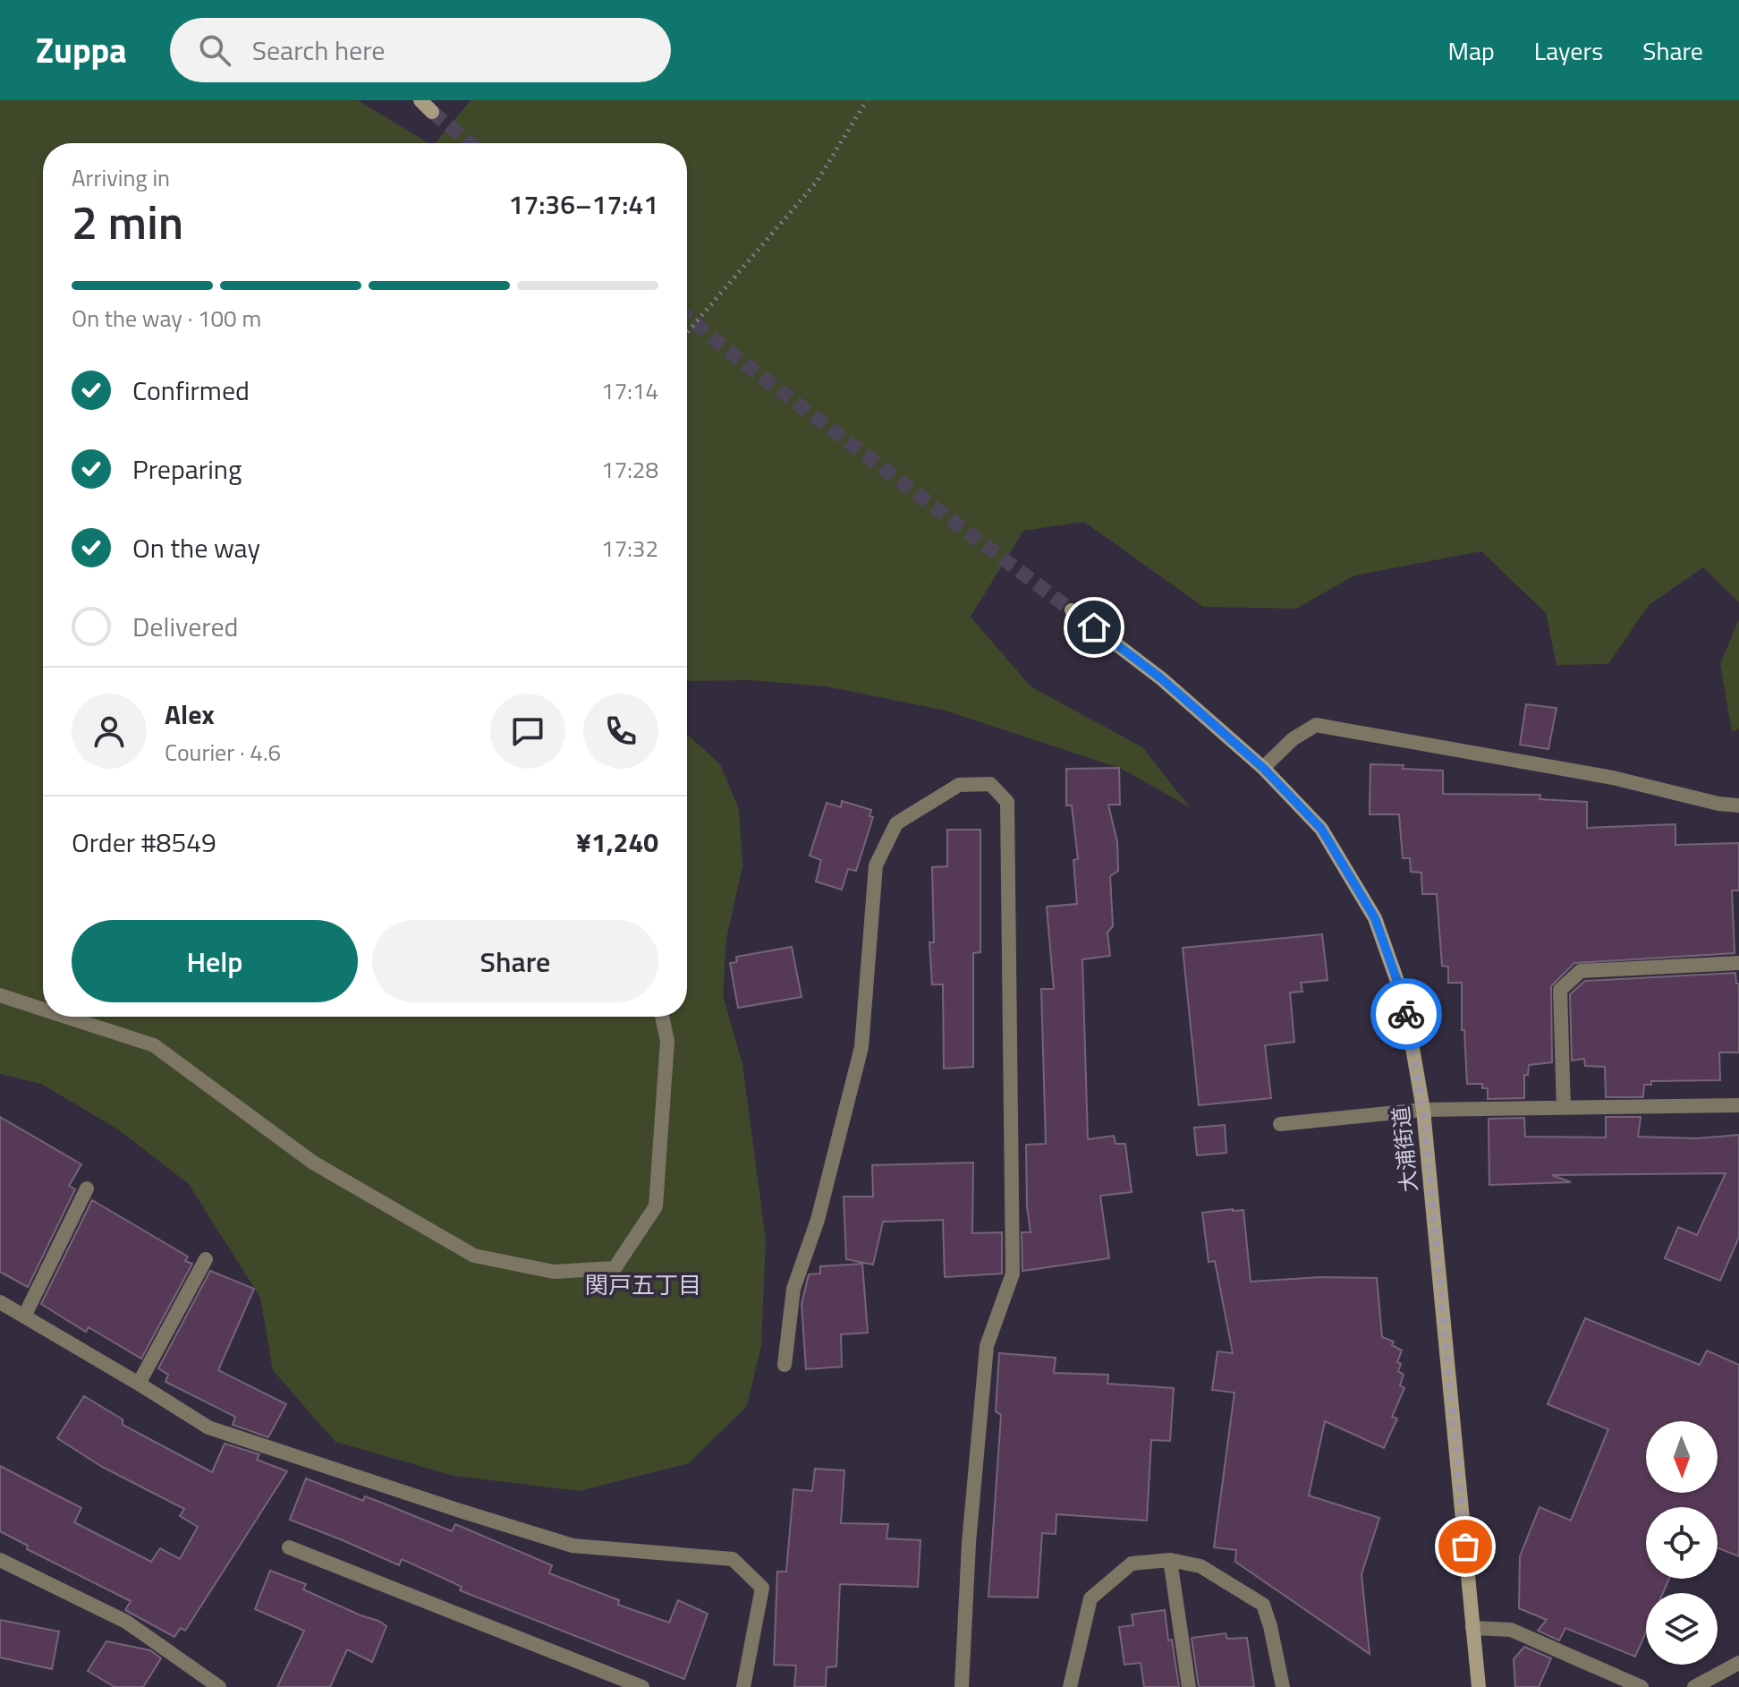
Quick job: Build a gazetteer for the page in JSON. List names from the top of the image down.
{
  "streets": {
    "street": ["大浦街道"]
  },
  "districts": ["関戸五丁目"],
  "north": "bottom",
  "page": {
    "header": "Zuppa",
    "search": "Search here",
    "nav": ["Map", "Layers", "Share"],
    "heading": ["2 min", "Arriving in", "17:36–17:41"],
    "panel": [
      "Alex",
      "Courier · 4.6",
      "Order #8549",
      "¥1,240"
    ],
    "bar": "On the way · 100 m",
    "list": [
      ["Confirmed", "17:14"],
      ["Preparing", "17:28"],
      ["On the way", "17:32"],
      "Delivered"
    ],
    "buttons": ["Help", "Share"]
  }
}
